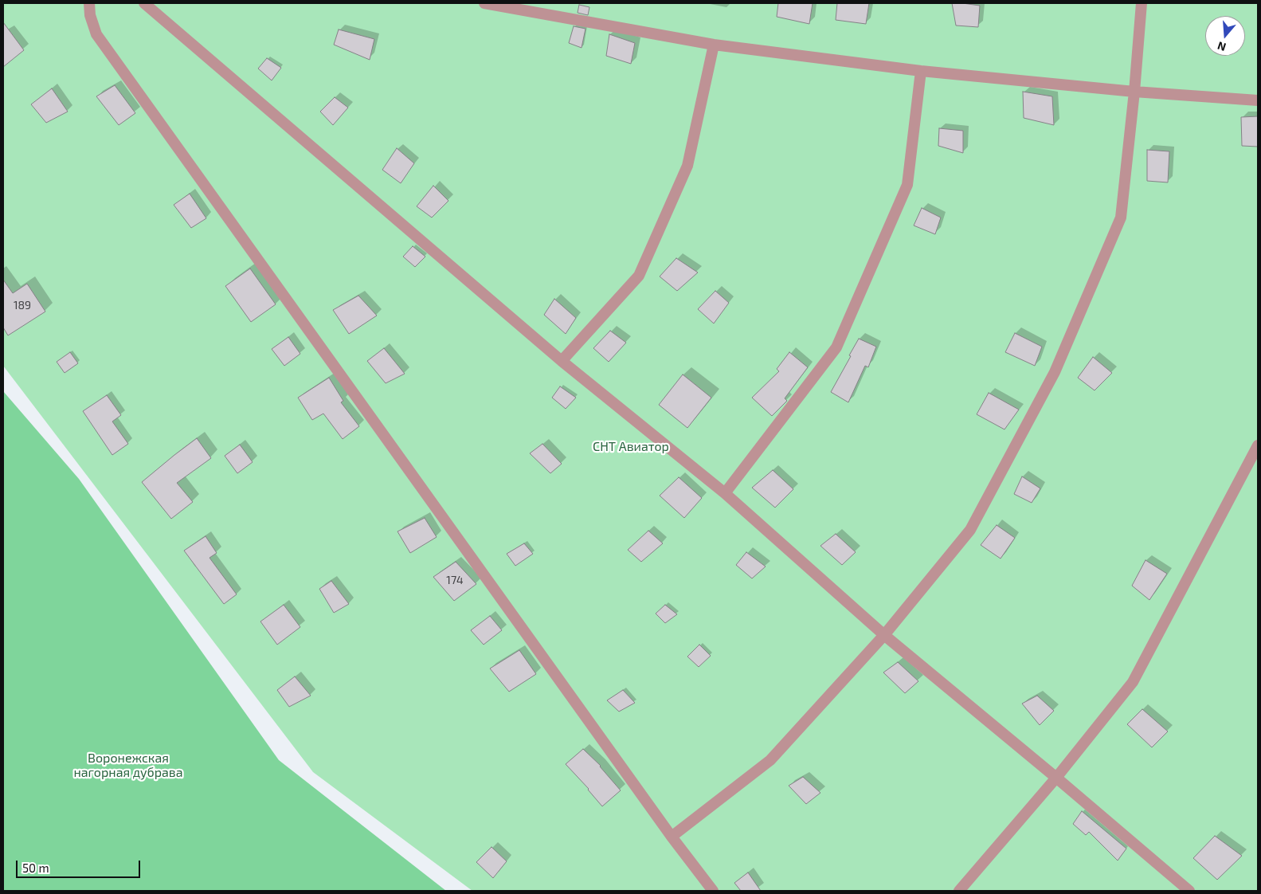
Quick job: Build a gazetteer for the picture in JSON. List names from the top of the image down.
{
  "parks": ["СНТ Авиатор", "Воронежская нагорная дубрава"],
  "house_numbers": ["189", "174"],
  "scale_bar": "50 m",
  "north": "bottom"
}
